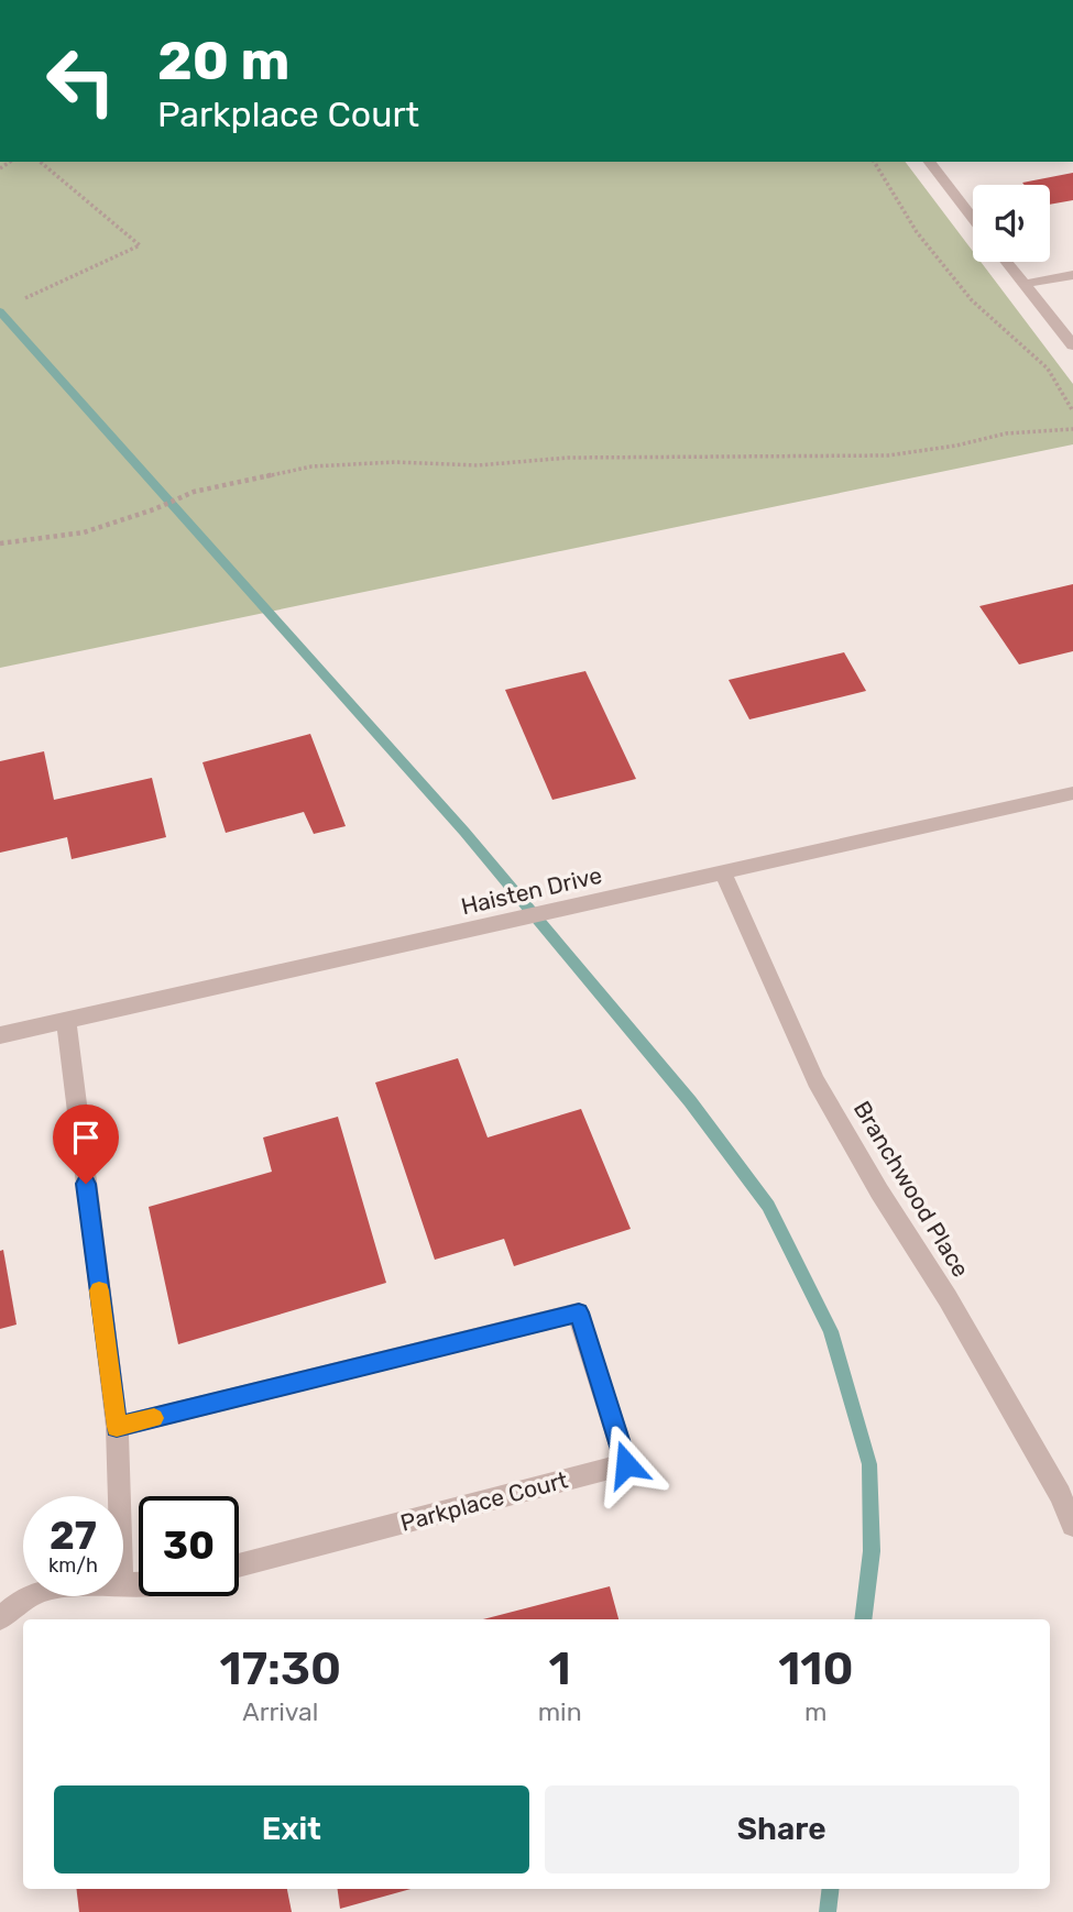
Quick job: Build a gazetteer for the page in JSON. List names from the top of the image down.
{
  "streets": {
    "street": ["Haisten Drive", "Branchwood Place", "Parkplace Court"]
  },
  "crossings": [
    ["Haisten Drive", "Branchwood Place"]
  ],
  "page": {
    "turn": ["20 m", "Parkplace Court"],
    "speed": "27 km/h",
    "limit": "30",
    "eta": [
      "17:30",
      "Arrival",
      "1",
      "min",
      "110",
      "m"
    ],
    "buttons": ["Exit", "Share"]
  }
}
